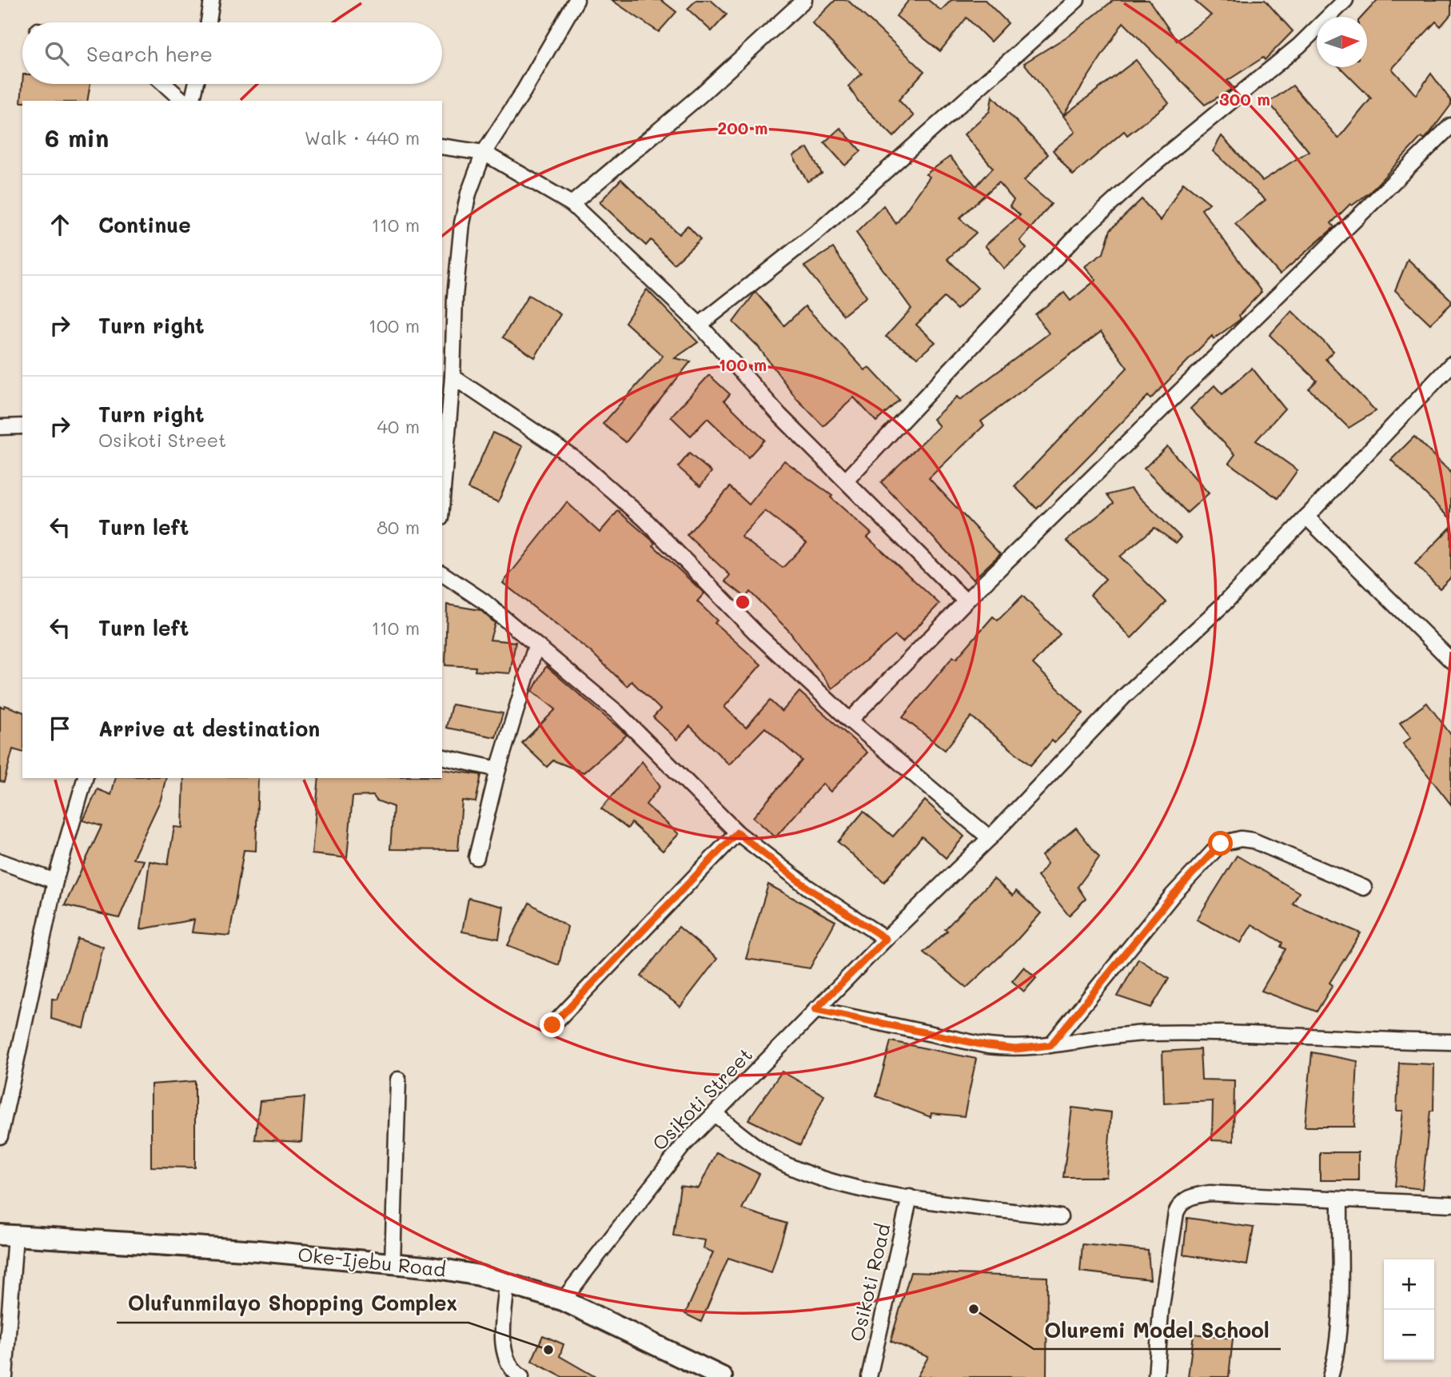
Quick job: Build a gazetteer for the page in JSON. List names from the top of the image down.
{
  "streets": {
    "main road": ["Oke-Ijebu Road"],
    "street": ["Osikoti Street", "Osikoti Road"]
  },
  "crossings": [
    ["Osikoti Street", "Oke-Ijebu Road"]
  ],
  "places": ["Oluremi Model School", "Olufunmilayo Shopping Complex"],
  "north": "right",
  "page": {
    "search": "Search here",
    "heading": ["6 min", "Walk · 440 m"],
    "list": [
      ["Continue", "110 m"],
      ["Turn right", "100 m"],
      ["Turn right", "Osikoti Street", "40 m"],
      ["Turn left", "80 m"],
      ["Turn left", "110 m"],
      "Arrive at destination"
    ],
    "map_buttons": ["+", "−"]
  },
  "rings": ["300 m", "200 m", "100 m"]
}
